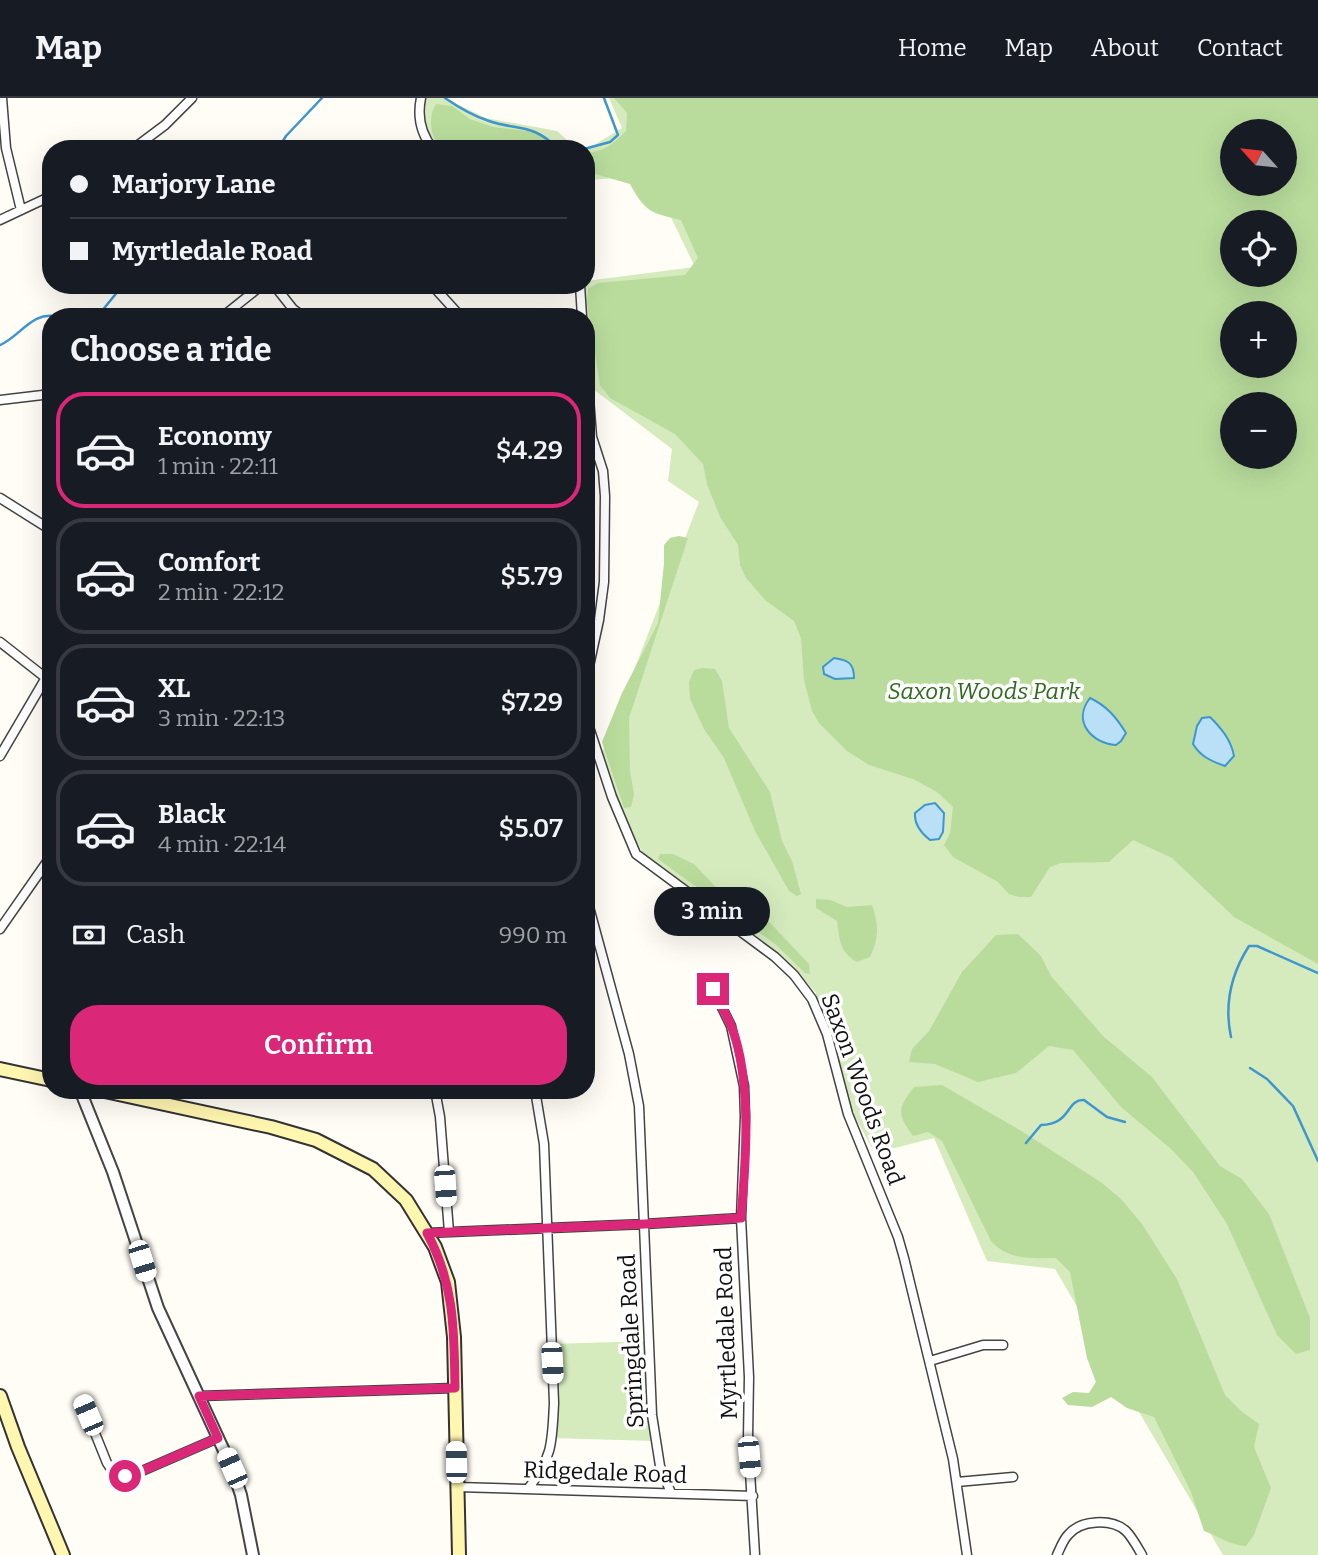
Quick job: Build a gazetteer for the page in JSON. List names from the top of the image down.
{
  "streets": {
    "street": [
      "Saxon Woods Road",
      "Myrtledale Road",
      "Springdale Road",
      "Ridgedale Road"
    ]
  },
  "crossings": [
    ["Myrtledale Road", "Ridgedale Road"],
    ["Springdale Road", "Ridgedale Road"]
  ],
  "parks": ["Saxon Woods Park"],
  "north": "top left",
  "page": {
    "header": "Map",
    "nav": [
      "Home",
      "Map",
      "About",
      "Contact"
    ],
    "map_buttons": ["+", "−"],
    "banner": ["Marjory Lane", "Myrtledale Road"],
    "heading": "Choose a ride",
    "list": [
      {
        "name": "Economy",
        "note": "1 min · 22:11",
        "value": "$4.29"
      },
      {
        "name": "Comfort",
        "note": "2 min · 22:12",
        "value": "$5.79"
      },
      {
        "name": "XL",
        "note": "3 min · 22:13",
        "value": "$7.29"
      },
      {
        "name": "Black",
        "note": "4 min · 22:14",
        "value": "$5.07"
      }
    ],
    "bubble": "3 min",
    "pay": ["Cash", "990 m"],
    "buttons": "Confirm"
  }
}
